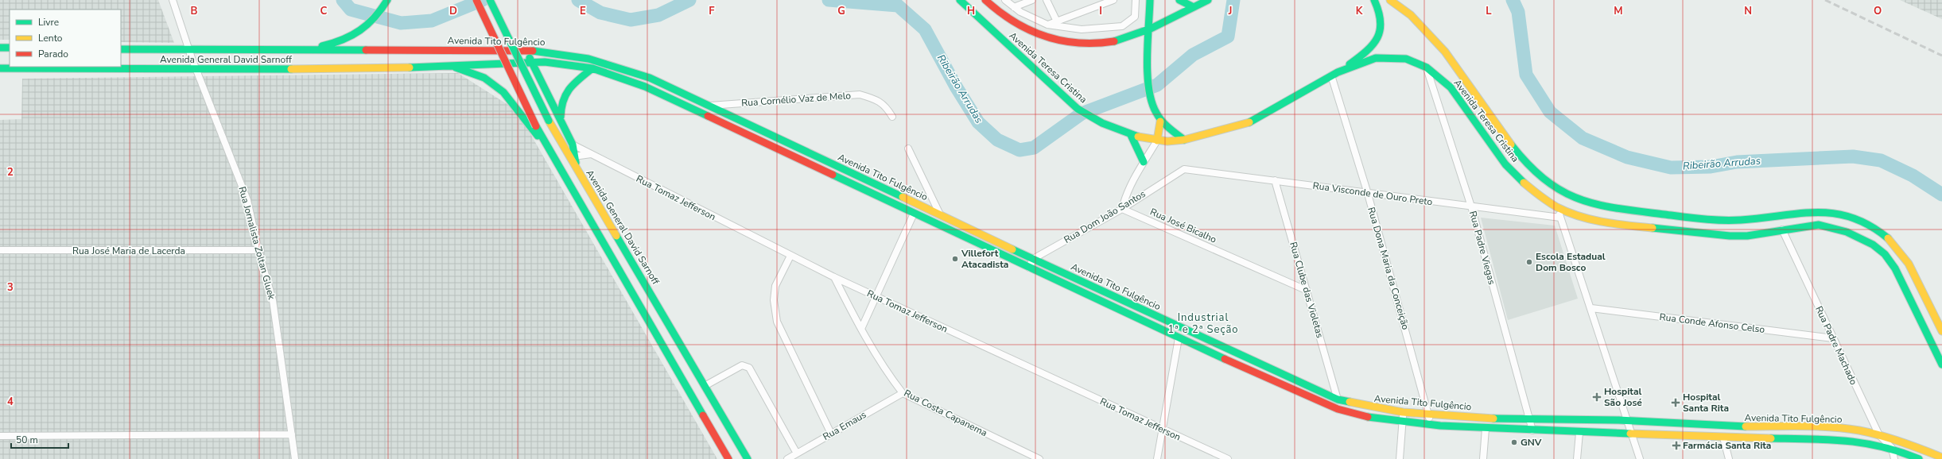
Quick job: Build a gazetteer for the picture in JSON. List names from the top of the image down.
{
  "streets": {
    "main road": ["Avenida Tito Fulgêncio", "Avenida General David Sarnoff", "Avenida Teresa Cristina"],
    "street": [
      "Rua Cornélio Vaz de Melo",
      "Rua Visconde de Ouro Preto",
      "Rua Tomaz Jefferson",
      "Rua Dom João Santos",
      "Rua José Bicalho",
      "Rua Jornalista Zoltan Gluek",
      "Rua Padre Viegas",
      "Rua José Maria de Lacerda",
      "Rua Dona Maria da Conceição",
      "Rua Clube das Violetas",
      "Rua Conde Afonso Celso",
      "Rua Padre Machado",
      "Rua Costa Capanema",
      "Rua Emaus"
    ]
  },
  "crossings": [
    ["Avenida Tito Fulgêncio", "Avenida General David Sarnoff"],
    ["Avenida Tito Fulgêncio", "Rua Cornélio Vaz de Melo"],
    ["Avenida Tito Fulgêncio", "Rua Dom João Santos"],
    ["Avenida Tito Fulgêncio", "Rua Padre Viegas"],
    ["Avenida Tito Fulgêncio", "Rua Dona Maria da Conceição"],
    ["Avenida Tito Fulgêncio", "Rua Clube das Violetas"],
    ["Avenida Tito Fulgêncio", "Rua Padre Machado"],
    ["Avenida General David Sarnoff", "Rua Jornalista Zoltan Gluek"],
    ["Avenida Teresa Cristina", "Rua Padre Viegas"],
    ["Avenida Teresa Cristina", "Rua Dona Maria da Conceição"],
    ["Avenida Teresa Cristina", "Rua Padre Machado"],
    ["Rua Visconde de Ouro Preto", "Rua Dom João Santos"],
    ["Rua Visconde de Ouro Preto", "Rua Padre Viegas"],
    ["Rua Visconde de Ouro Preto", "Rua Dona Maria da Conceição"],
    ["Rua Visconde de Ouro Preto", "Rua Clube das Violetas"],
    ["Rua Tomaz Jefferson", "Rua Costa Capanema"],
    ["Rua Dom João Santos", "Rua José Bicalho"],
    ["Rua José Bicalho", "Rua Clube das Violetas"],
    ["Rua Jornalista Zoltan Gluek", "Rua José Maria de Lacerda"],
    ["Rua Conde Afonso Celso", "Rua Padre Machado"],
    ["Rua Costa Capanema", "Rua Emaus"]
  ],
  "districts": ["Industrial 1ª e 2ª Seção"],
  "water": ["Ribeirão Arrudas"],
  "places": {
    "other": ["Villefort Atacadista", "Escola Estadual Dom Bosco", "GNV"],
    "health": ["Hospital São José", "Hospital Santa Rita", "Farmácia Santa Rita"]
  },
  "legend": ["Livre", "Lento", "Parado"],
  "scale_bar": "50 m",
  "grid": {
    "columns": [
      "B",
      "C",
      "D",
      "E",
      "F",
      "G",
      "H",
      "I",
      "J",
      "K",
      "L",
      "M",
      "N",
      "O"
    ],
    "rows": ["2", "3", "4"]
  }
}
